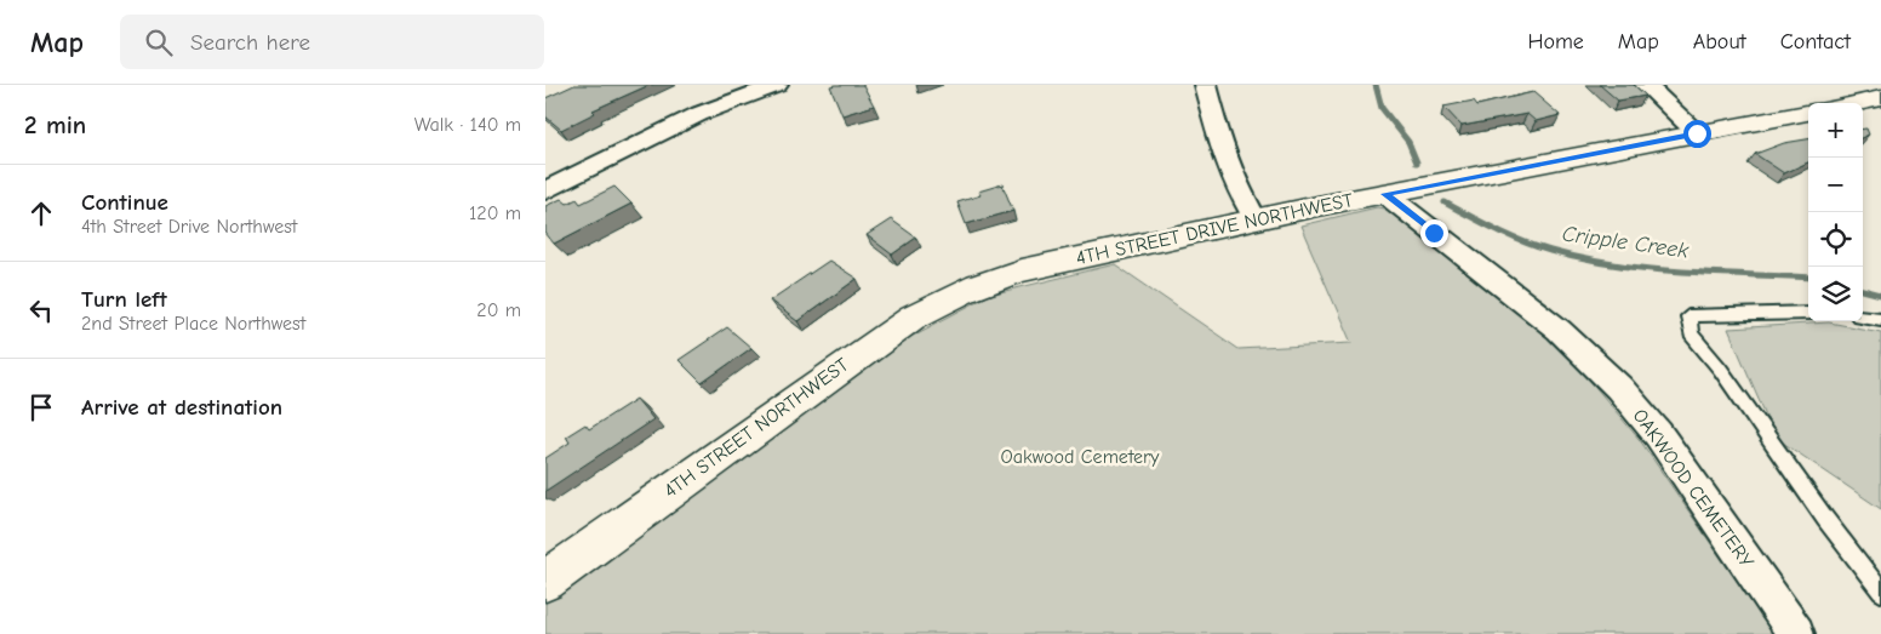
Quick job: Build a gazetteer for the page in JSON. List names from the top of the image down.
{
  "streets": {
    "main road": ["4TH STREET DRIVE NORTHWEST", "4TH STREET NORTHWEST"],
    "street": ["OAKWOOD CEMETERY"]
  },
  "crossings": [
    ["4TH STREET DRIVE NORTHWEST", "4TH STREET NORTHWEST"],
    ["4TH STREET DRIVE NORTHWEST", "OAKWOOD CEMETERY"]
  ],
  "water": ["Cripple Creek"],
  "parks": ["Oakwood Cemetery"],
  "page": {
    "header": "Map",
    "search": "Search here",
    "nav": [
      "Home",
      "Map",
      "About",
      "Contact"
    ],
    "heading": ["2 min", "Walk · 140 m"],
    "map_buttons": ["+", "−"],
    "list": [
      ["Continue", "4th Street Drive Northwest", "120 m"],
      ["Turn left", "2nd Street Place Northwest", "20 m"],
      "Arrive at destination"
    ]
  }
}
